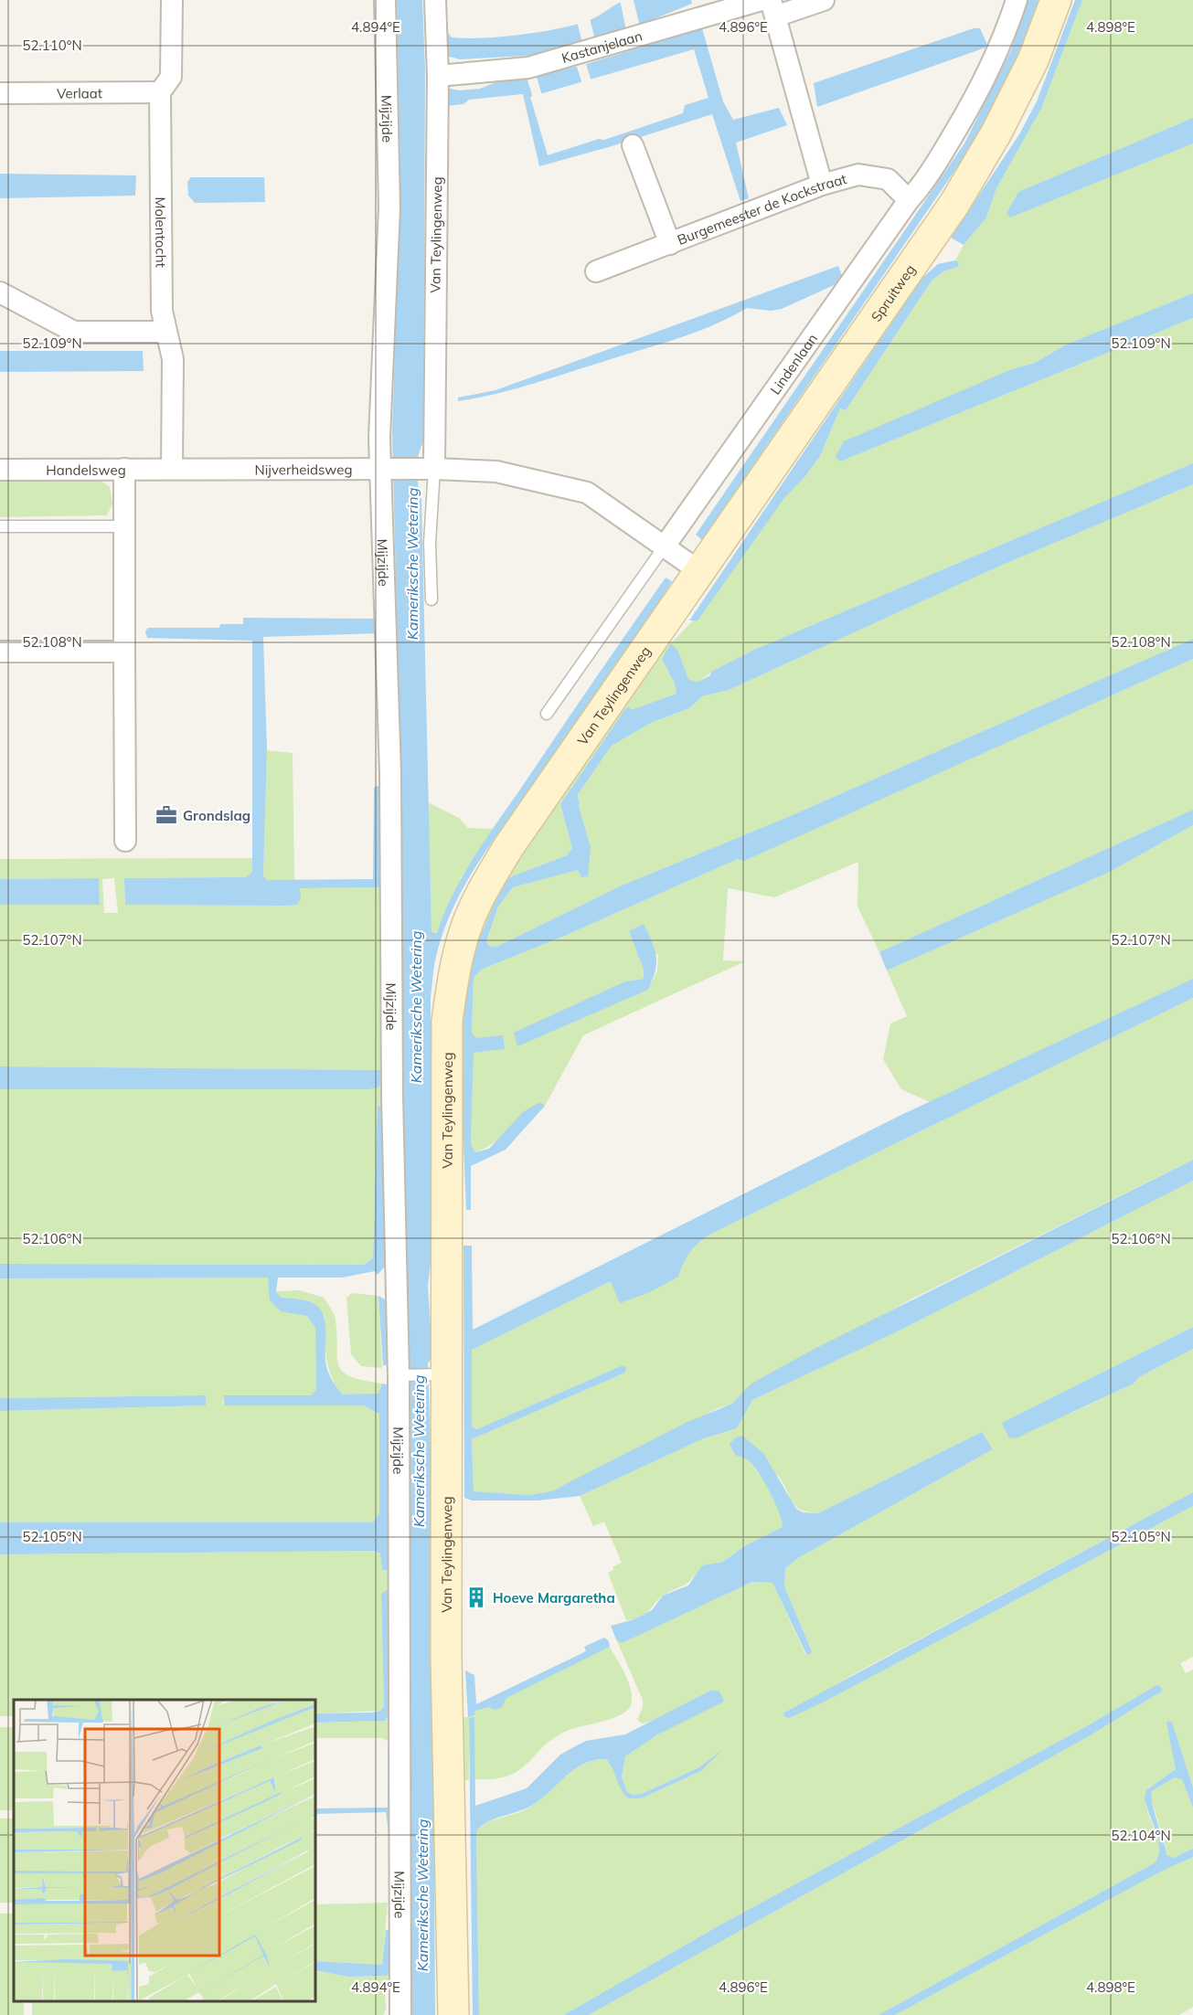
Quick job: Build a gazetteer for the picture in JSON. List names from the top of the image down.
{
  "streets": {
    "main road": ["Van Teylingenweg", "Spruitweg"],
    "street": [
      "Kastanjelaan",
      "Verlaat",
      "Mijzijde",
      "Burgemeester de Kockstraat",
      "Molentocht",
      "Lindenlaan",
      "Handelsweg",
      "Nijverheidsweg"
    ]
  },
  "crossings": [
    ["Kastanjelaan", "Van Teylingenweg"],
    ["Verlaat", "Molentocht"],
    ["Mijzijde", "Nijverheidsweg"],
    ["Burgemeester de Kockstraat", "Lindenlaan"],
    ["Molentocht", "Handelsweg"],
    ["Molentocht", "Nijverheidsweg"],
    ["Van Teylingenweg", "Spruitweg"],
    ["Van Teylingenweg", "Nijverheidsweg"],
    ["Handelsweg", "Nijverheidsweg"]
  ],
  "water": ["Kameriksche Wetering"],
  "places": {
    "office": ["Grondslag"],
    "building": ["Hoeve Margaretha"]
  },
  "coordinates": [
    "4.894°E",
    "4.896°E",
    "4.898°E",
    "52.110°N",
    "52.109°N",
    "52.108°N",
    "52.107°N",
    "52.106°N",
    "52.105°N",
    "52.104°N"
  ]
}
